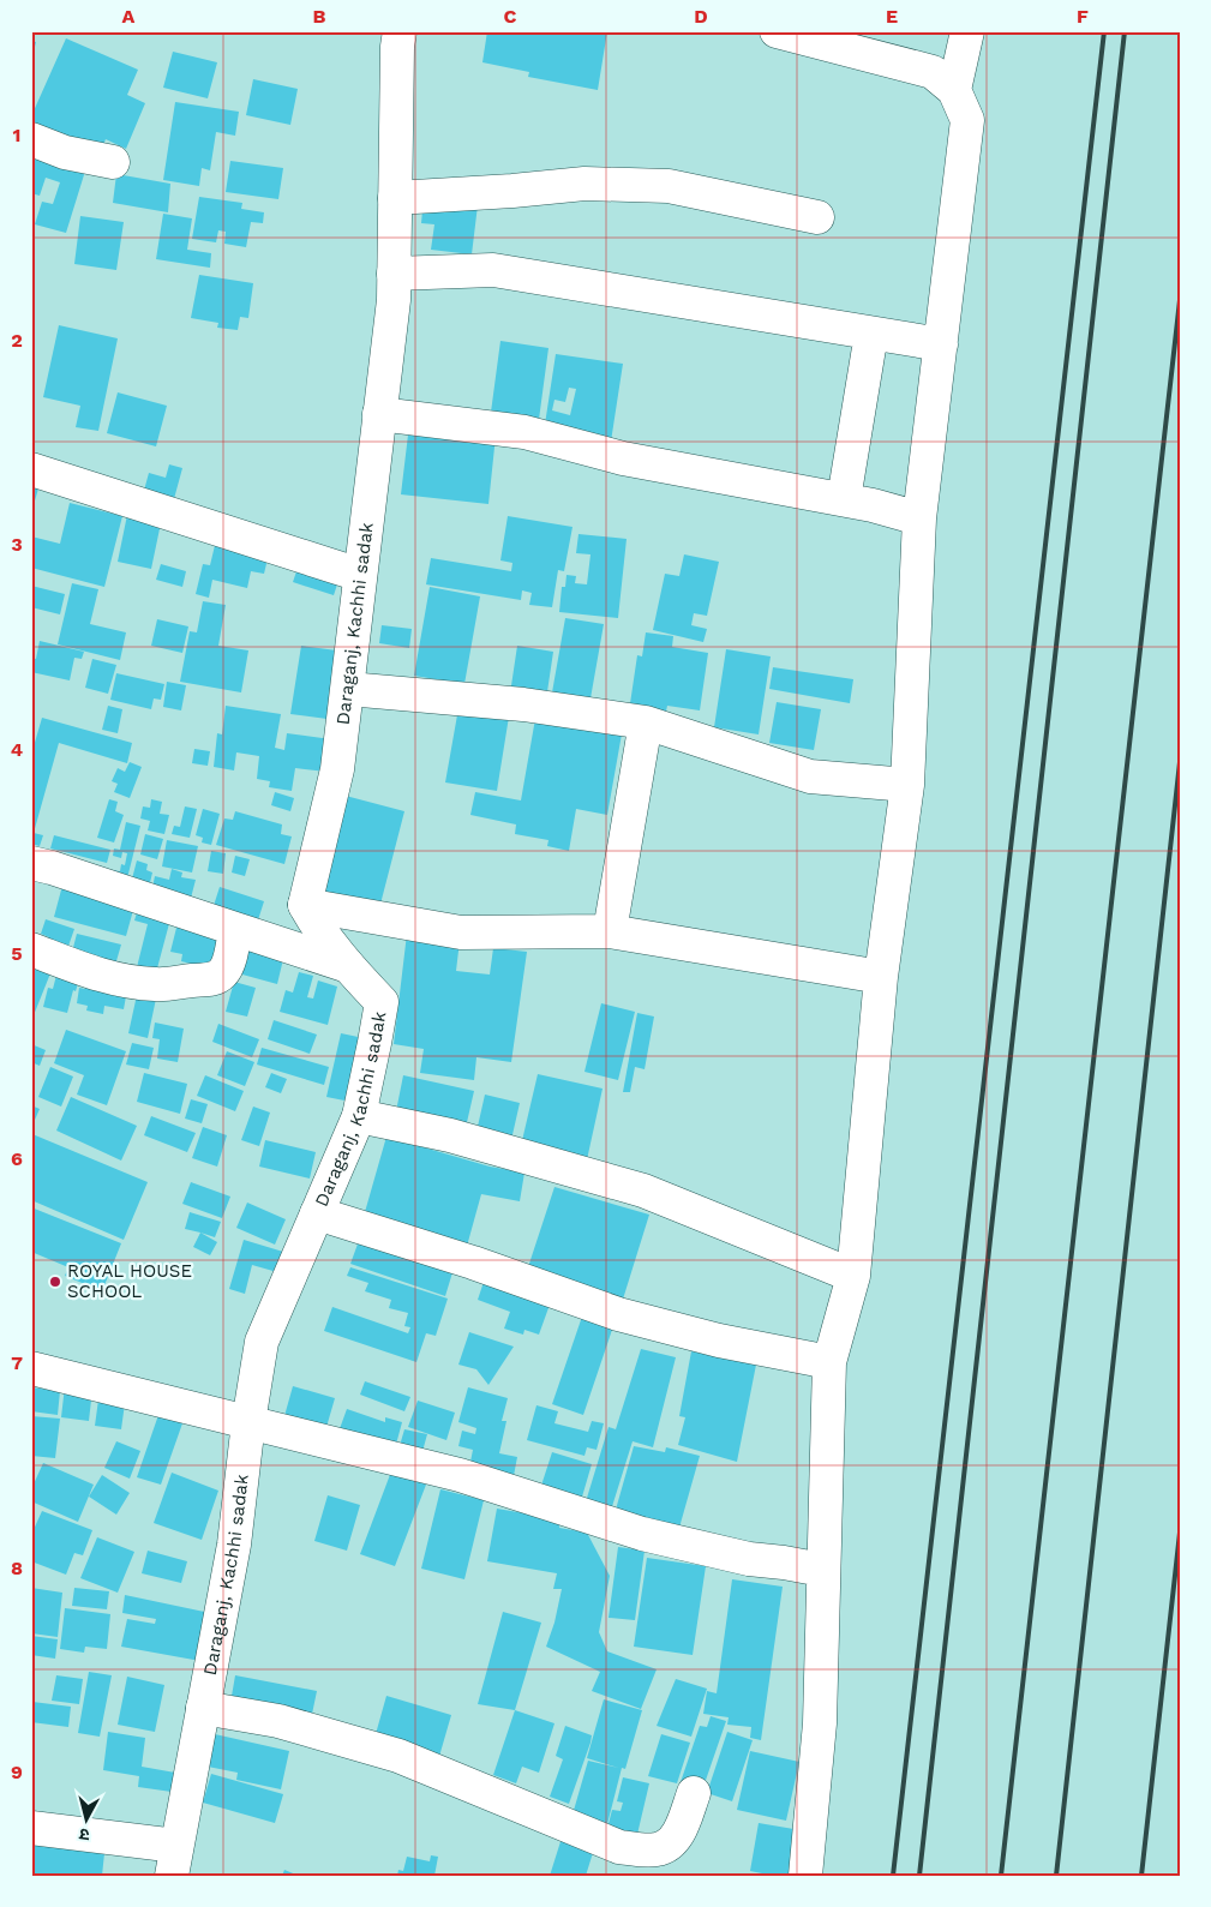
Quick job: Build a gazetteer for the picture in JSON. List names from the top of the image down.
{
  "streets": {
    "street": ["Daraganj, Kachhi sadak"]
  },
  "places": ["ROYAL HOUSE SCHOOL"],
  "north": "bottom",
  "grid": {
    "columns": [
      "A",
      "B",
      "C",
      "D",
      "E",
      "F"
    ],
    "rows": [
      "1",
      "2",
      "3",
      "4",
      "5",
      "6",
      "7",
      "8",
      "9"
    ]
  }
}
